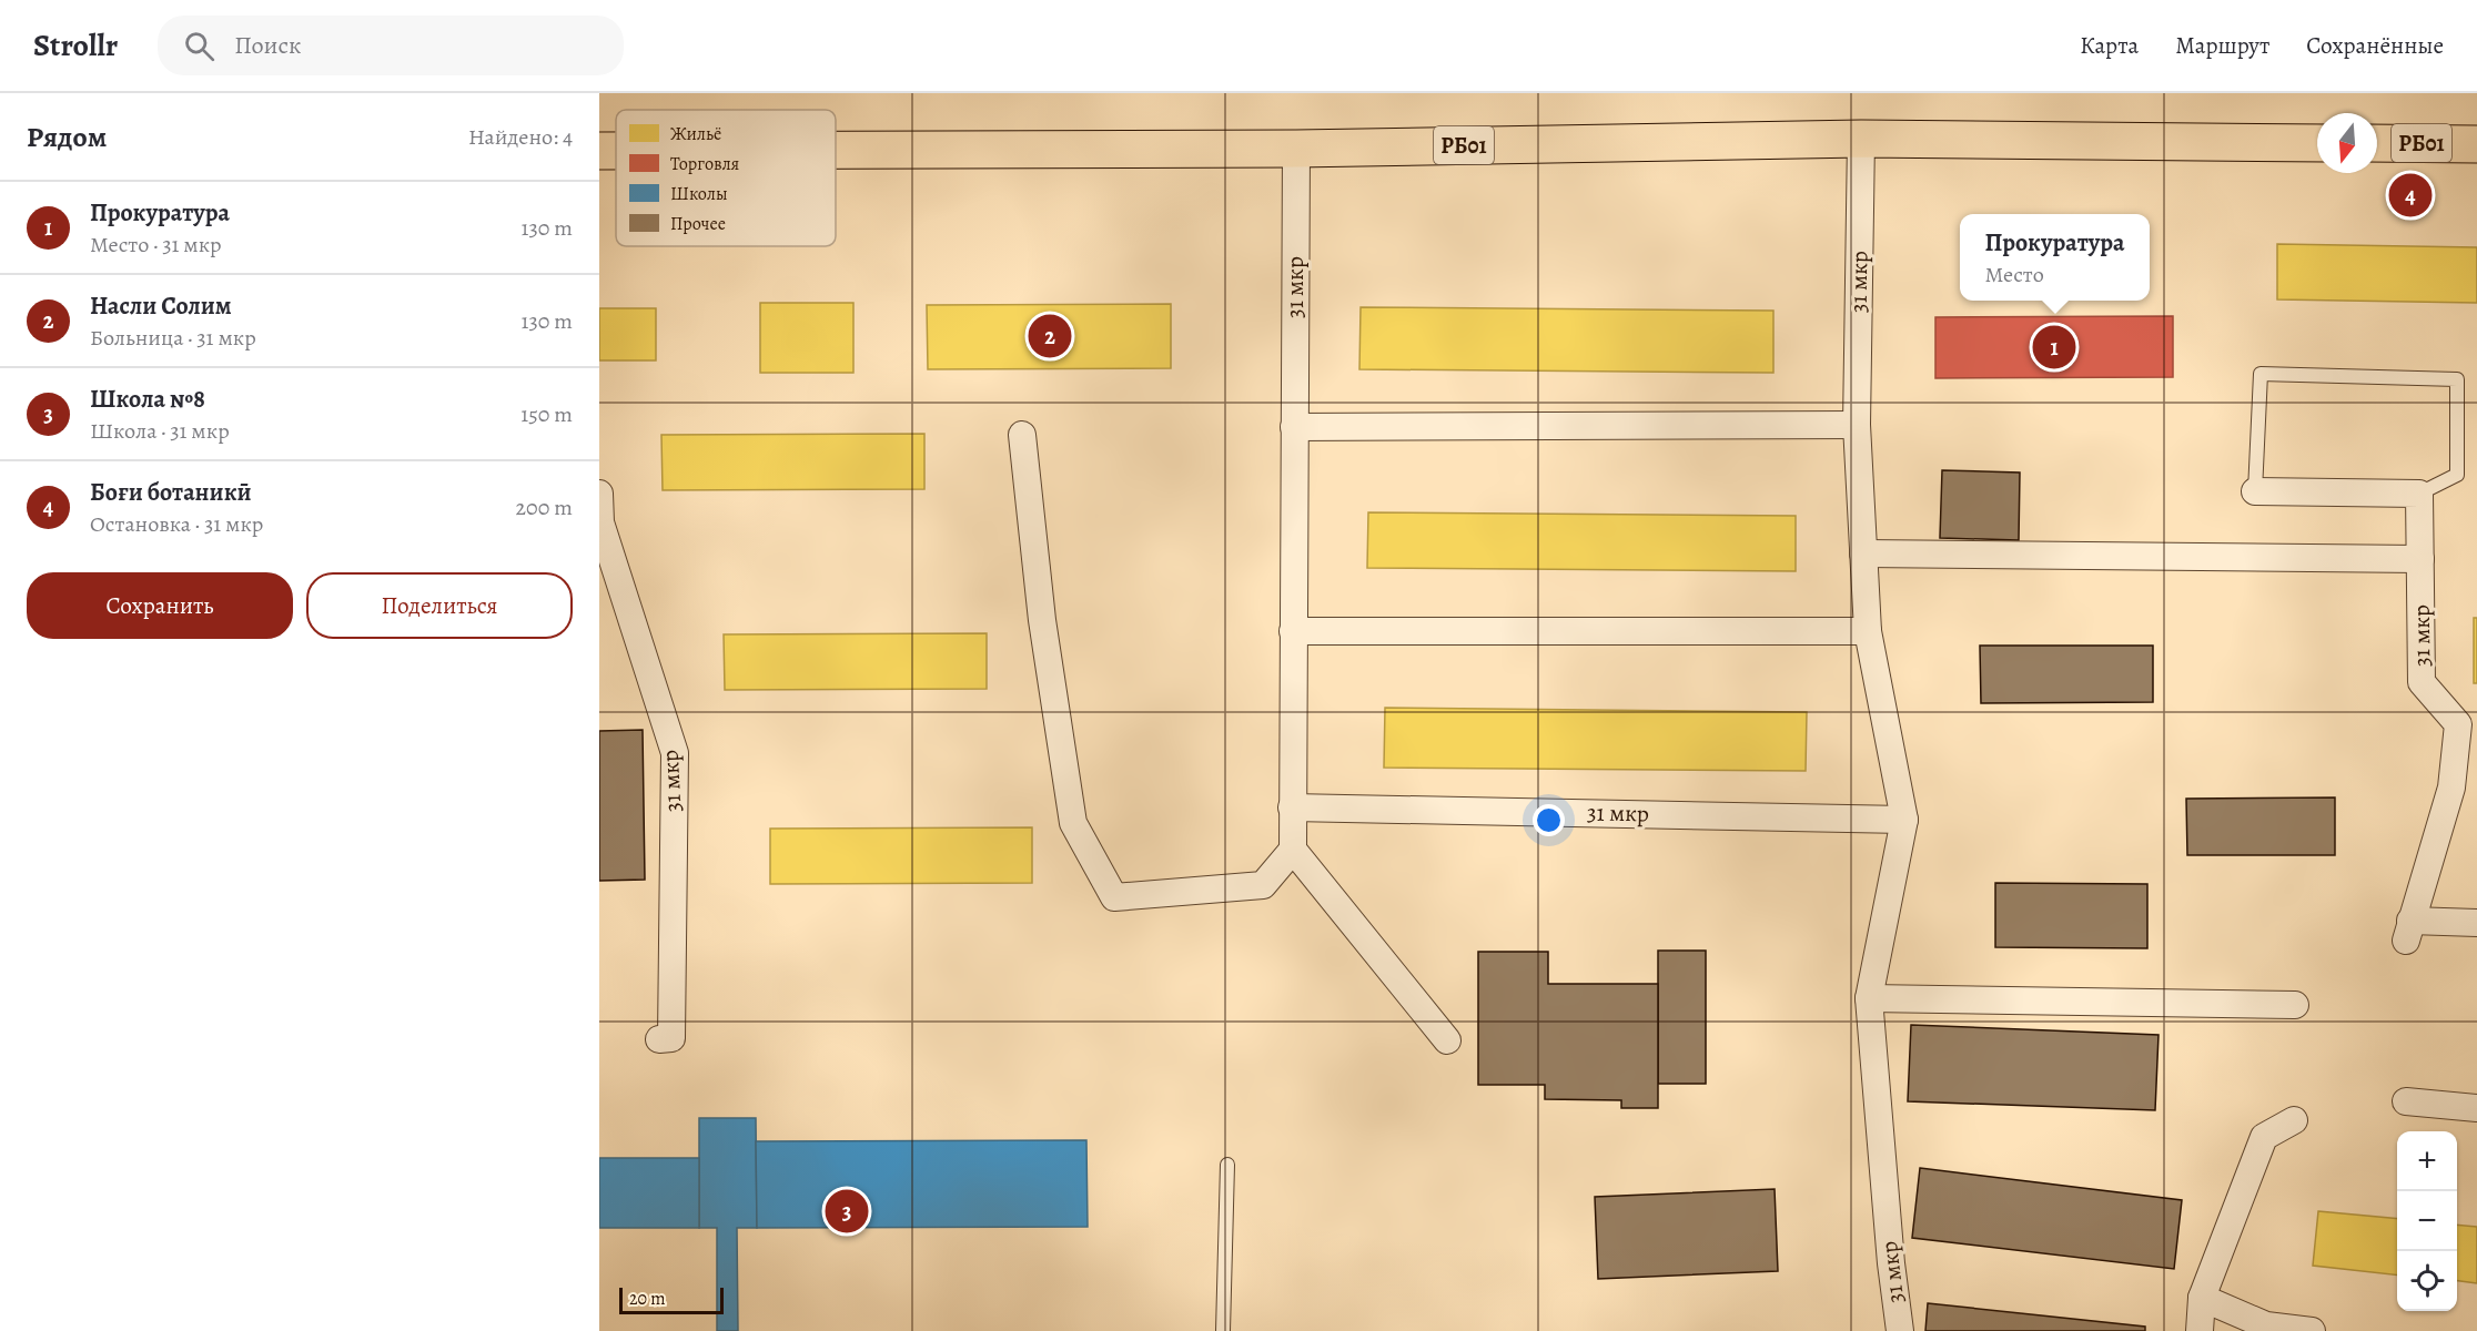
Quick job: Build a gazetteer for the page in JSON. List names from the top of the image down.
{
  "streets": {
    "highway": ["РБ01"],
    "street": ["31 мкр"]
  },
  "crossings": [
    ["РБ01", "31 мкр"]
  ],
  "legend": [
    "Жильё",
    "Торговля",
    "Школы",
    "Прочее"
  ],
  "scale_bar": "20 m",
  "north": "bottom",
  "page": {
    "header": "Strollr",
    "search": "Поиск",
    "nav": ["Карта", "Маршрут", "Сохранённые"],
    "heading": ["Рядом", "Найдено: 4"],
    "pins": [
      "4",
      "2",
      "1",
      "3"
    ],
    "list": [
      {
        "mark": "1",
        "name": "Прокуратура",
        "note": "Место · 31 мкр",
        "value": "130 m"
      },
      {
        "mark": "2",
        "name": "Насли Солим",
        "note": "Больница · 31 мкр",
        "value": "130 m"
      },
      {
        "mark": "3",
        "name": "Школа №8",
        "note": "Школа · 31 мкр",
        "value": "150 m"
      },
      {
        "mark": "4",
        "name": "Боғи ботаникӣ",
        "note": "Остановка · 31 мкр",
        "value": "200 m"
      }
    ],
    "popup": ["Прокуратура", "Место"],
    "buttons": ["Сохранить", "Поделиться"],
    "map_buttons": ["+", "−"],
    "scale": "20 m"
  }
}
